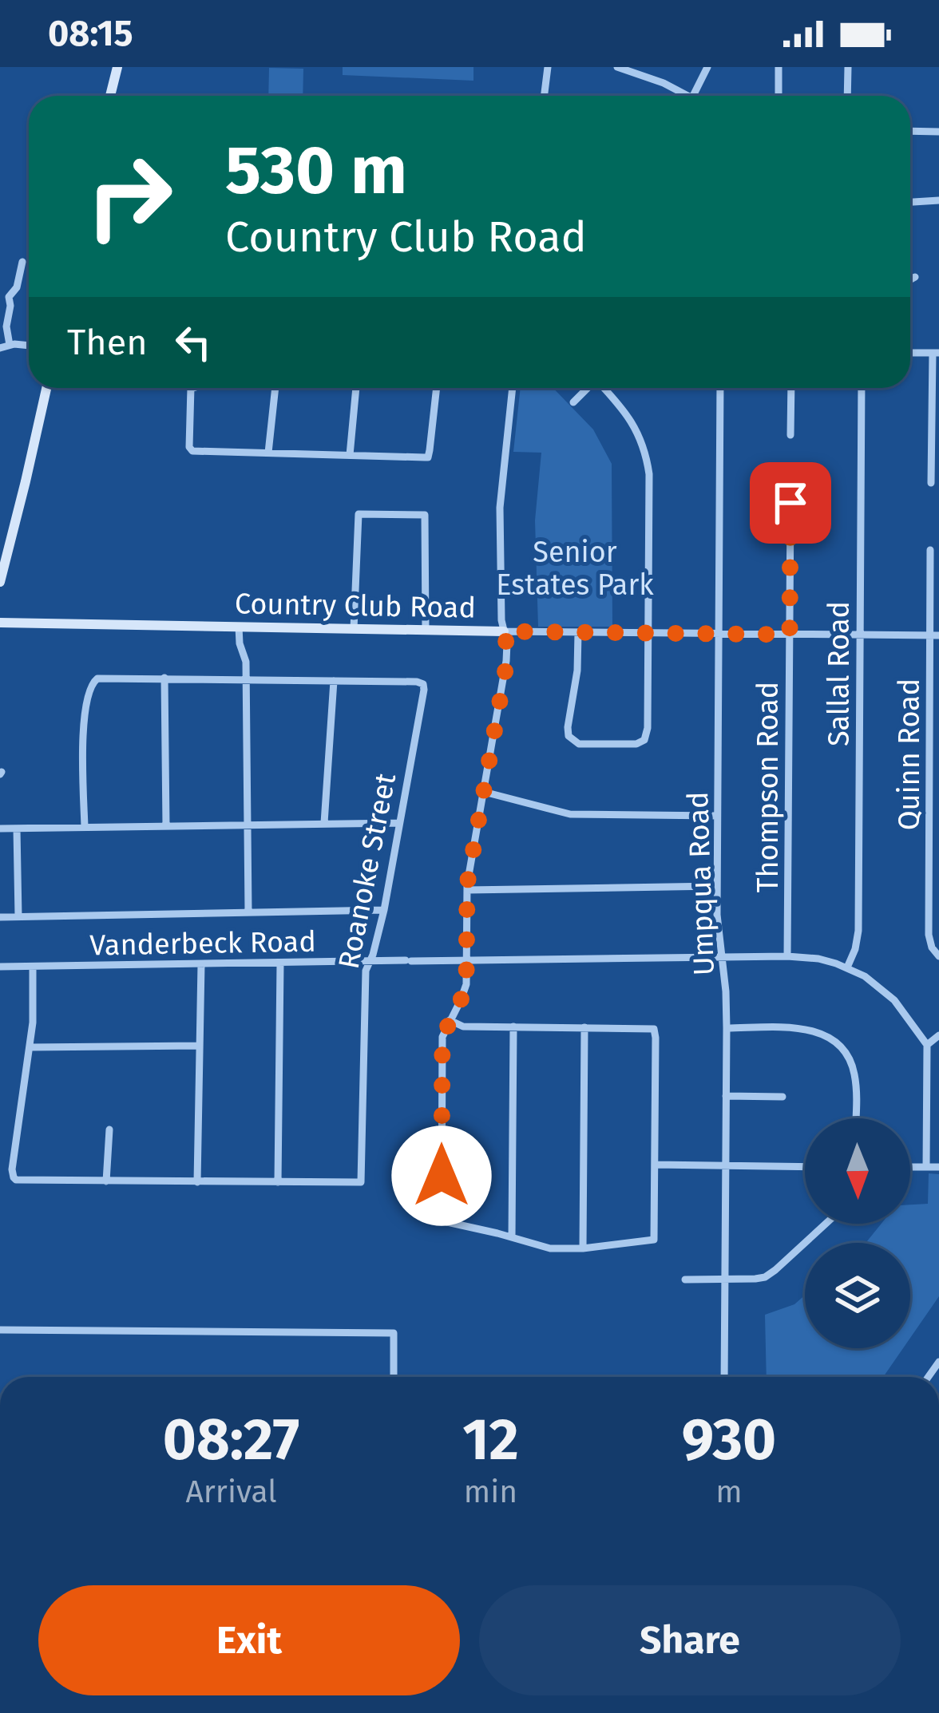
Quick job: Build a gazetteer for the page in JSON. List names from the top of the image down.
{
  "streets": {
    "street": [
      "Country Club Road",
      "Sallal Road",
      "Quinn Road",
      "Thompson Road",
      "Roanoke Street",
      "Umpqua Road",
      "Vanderbeck Road"
    ]
  },
  "crossings": [
    ["Country Club Road", "Sallal Road"],
    ["Country Club Road", "Quinn Road"],
    ["Country Club Road", "Thompson Road"],
    ["Country Club Road", "Umpqua Road"],
    ["Sallal Road", "Vanderbeck Road"],
    ["Thompson Road", "Vanderbeck Road"],
    ["Roanoke Street", "Vanderbeck Road"],
    ["Umpqua Road", "Vanderbeck Road"]
  ],
  "parks": ["Senior Estates Park"],
  "north": "bottom",
  "page": {
    "status": "08:15",
    "turn": ["530 m", "Country Club Road"],
    "then": "Then",
    "eta": [
      "08:27",
      "Arrival",
      "12",
      "min",
      "930",
      "m"
    ],
    "buttons": ["Exit", "Share"]
  }
}
